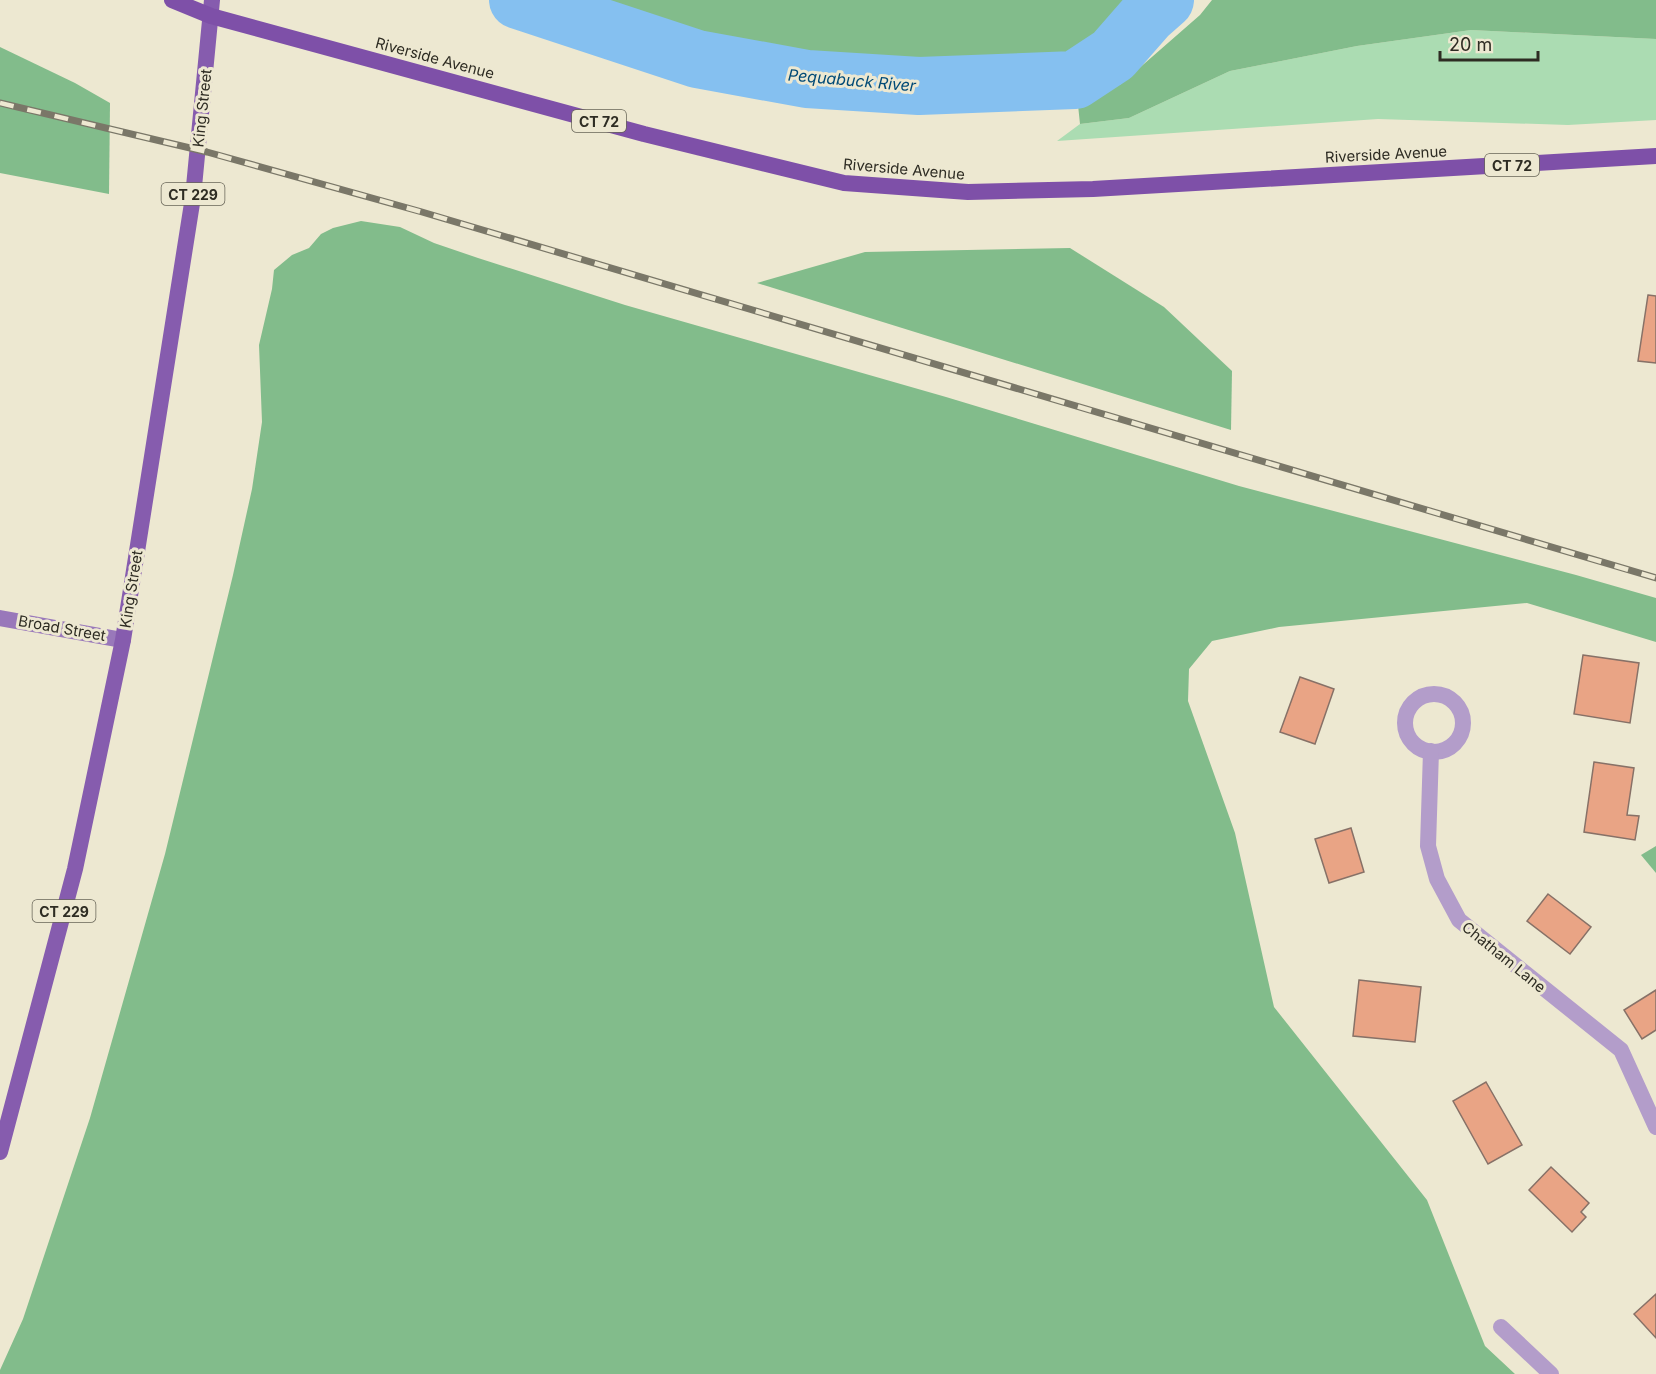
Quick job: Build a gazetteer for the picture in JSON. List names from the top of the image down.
{
  "streets": {
    "highway": ["Riverside Avenue", "CT 72"],
    "main road": ["King Street", "CT 229", "Broad Street"],
    "street": ["Chatham Lane"]
  },
  "crossings": [
    ["Riverside Avenue", "King Street"],
    ["King Street", "Broad Street"]
  ],
  "water": ["Pequabuck River"],
  "scale_bar": "20 m"
}
